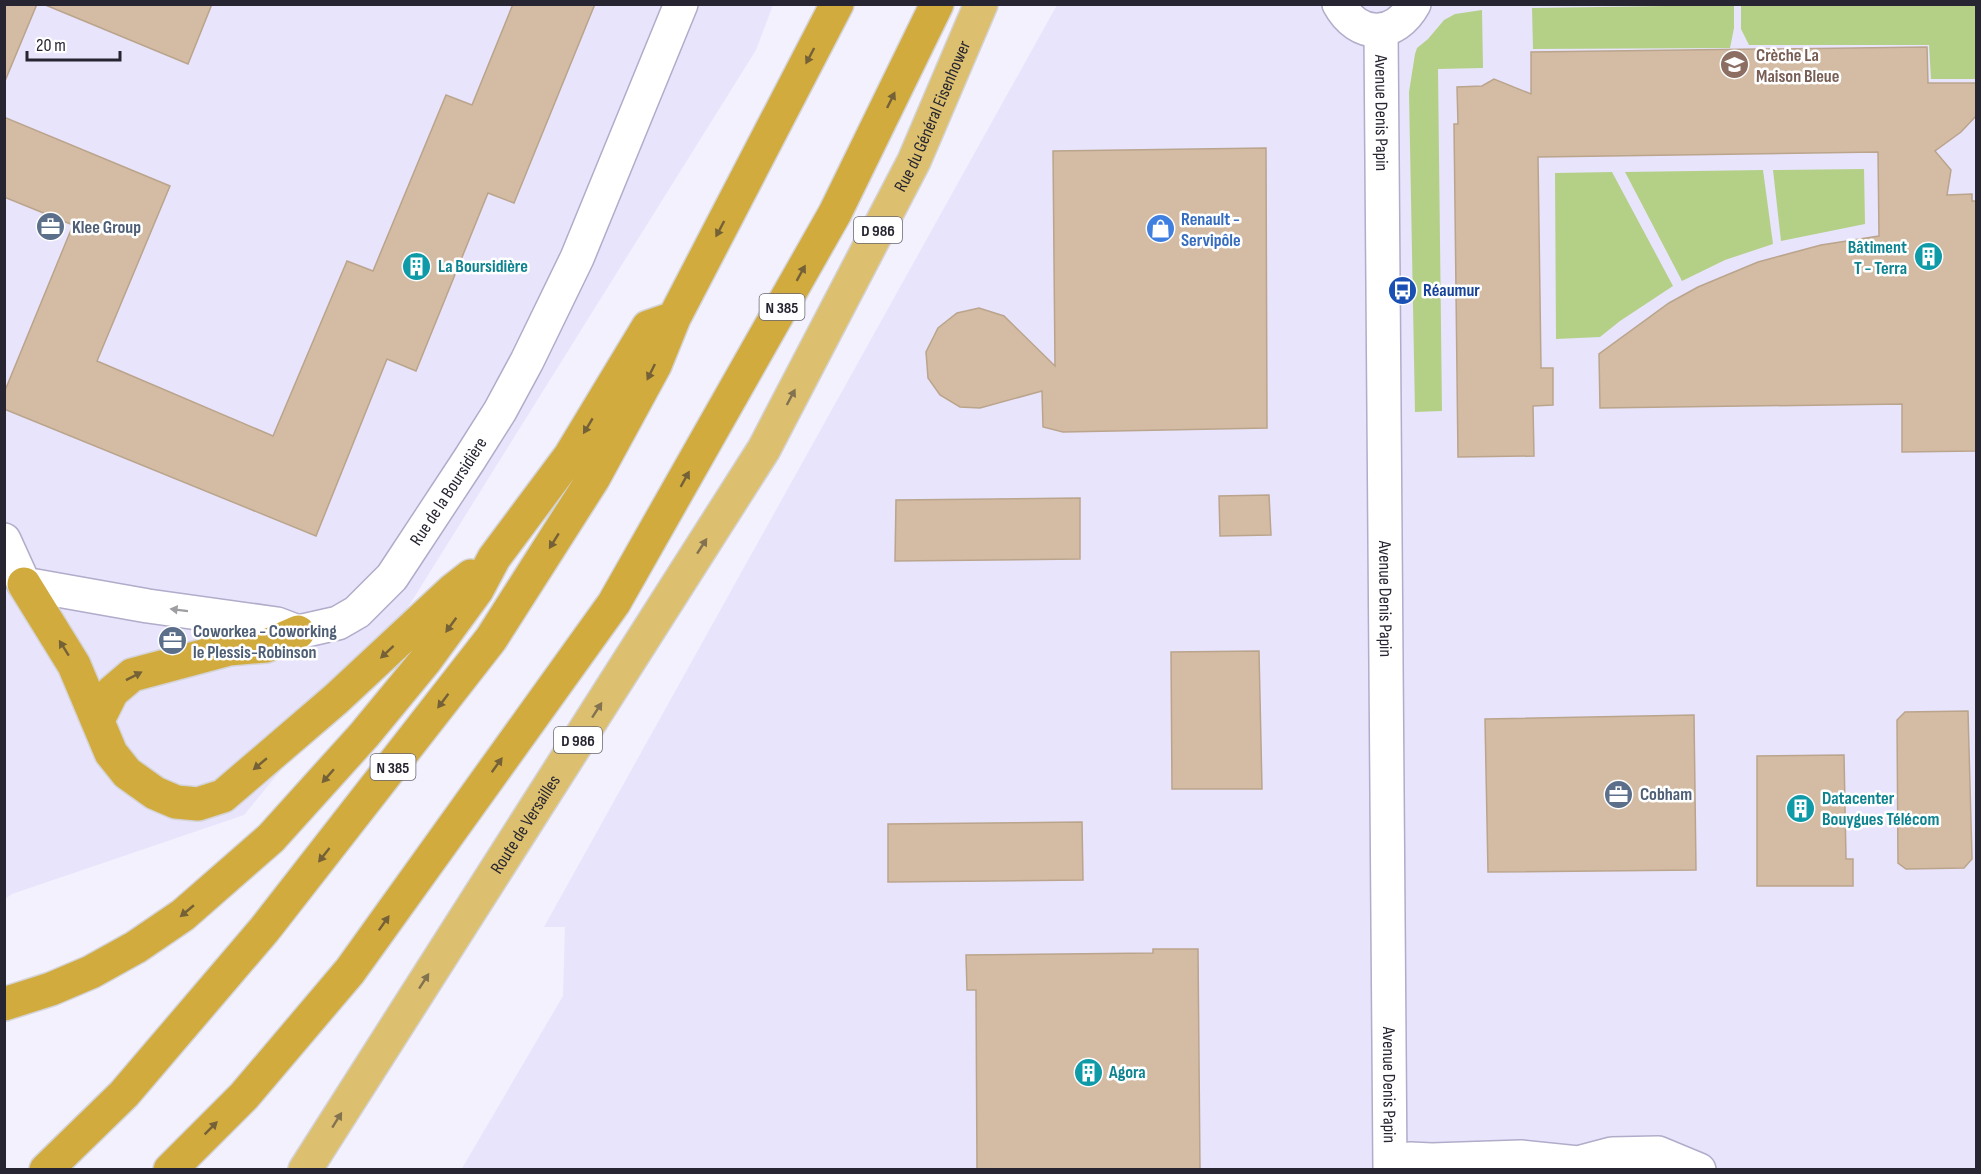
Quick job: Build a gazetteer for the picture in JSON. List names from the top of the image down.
{
  "streets": {
    "highway": ["N 385"],
    "main road": ["Rue du Général Eisenhower", "D 986", "Route de Versailles"],
    "street": ["Avenue Denis Papin", "Rue de la Boursidière"]
  },
  "crossings": [
    ["Rue du Général Eisenhower", "Route de Versailles"]
  ],
  "one_way": ["Rue du Général Eisenhower", "Route de Versailles"],
  "places": {
    "school or university": ["Crèche La Maison Bleue"],
    "office": ["Klee Group", "Coworkea - Coworking le Plessis-Robinson", "Cobham"],
    "shop": ["Renault - Servipôle"],
    "building": [
      "Bâtiment T - Terra",
      "La Boursidière",
      "Datacenter Bouygues Télécom",
      "Agora"
    ],
    "bus stop": ["Réaumur"]
  },
  "scale_bar": "20 m"
}
